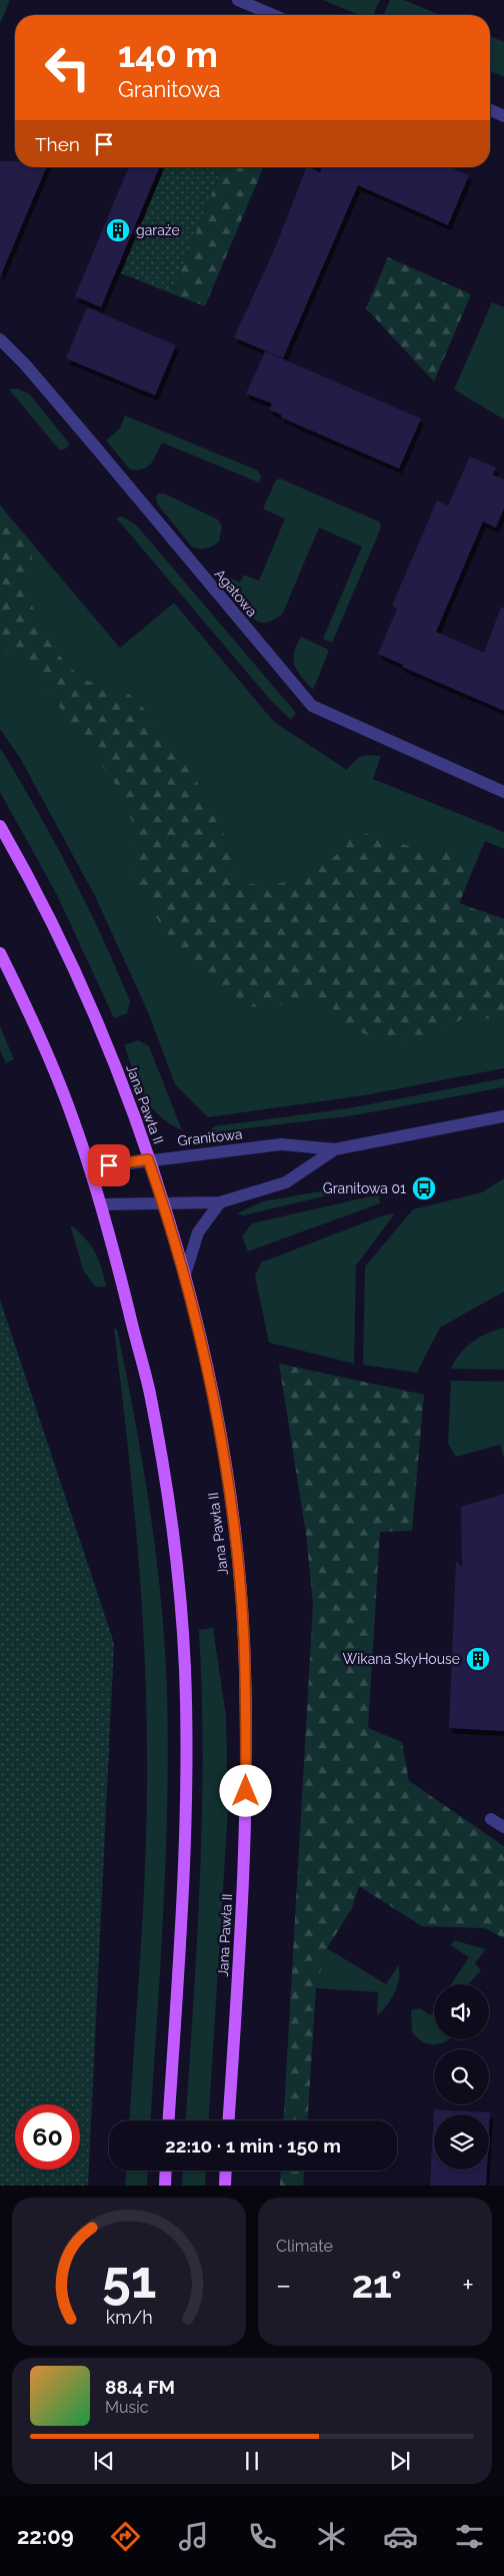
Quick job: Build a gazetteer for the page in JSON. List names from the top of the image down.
{
  "streets": {
    "main road": ["Jana Pawła II"],
    "street": ["Agatowa", "Granitowa"]
  },
  "crossings": [
    ["Jana Pawła II", "Granitowa"]
  ],
  "places": {
    "building": ["garaże", "Wikana SkyHouse"],
    "bus stop": ["Granitowa 01"]
  },
  "page": {
    "turn": ["140 m", "Granitowa"],
    "then": "Then",
    "limit": "60",
    "trip": "22:10 · 1 min · 150 m",
    "tile": "Climate",
    "heat": ["−", "21°", "+"],
    "song": ["88.4 FM", "Music"],
    "tabs": "22:09",
    "gauge": ["51", "km/h"]
  }
}
